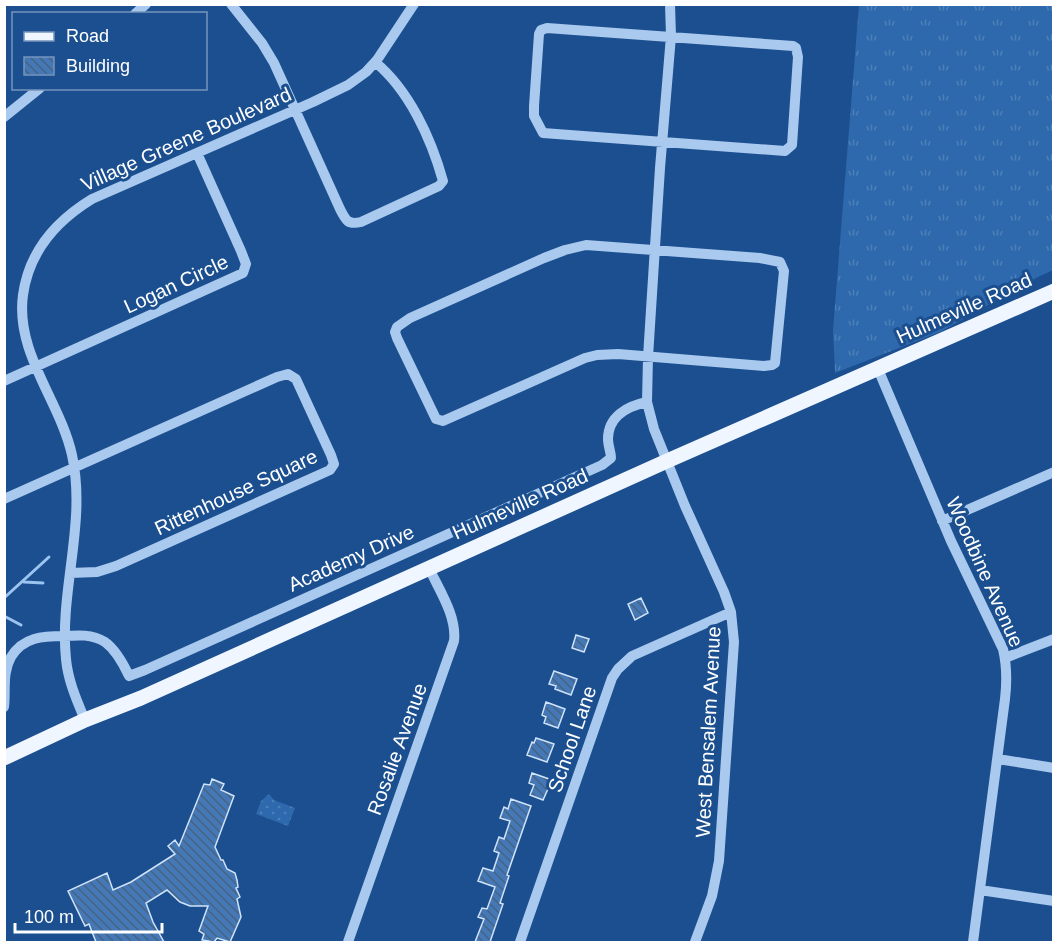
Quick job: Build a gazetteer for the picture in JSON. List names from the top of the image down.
{
  "streets": {
    "main road": ["Hulmeville Road"],
    "street": [
      "Village Greene Boulevard",
      "Logan Circle",
      "Rittenhouse Square",
      "Academy Drive",
      "Woodbine Avenue",
      "West Bensalem Avenue",
      "School Lane",
      "Rosalie Avenue"
    ]
  },
  "crossings": [
    ["Village Greene Boulevard", "Logan Circle"],
    ["Village Greene Boulevard", "Hulmeville Road"],
    ["Village Greene Boulevard", "Rittenhouse Square"],
    ["Village Greene Boulevard", "Academy Drive"],
    ["Hulmeville Road", "Woodbine Avenue"],
    ["Hulmeville Road", "West Bensalem Avenue"],
    ["Hulmeville Road", "Rosalie Avenue"],
    ["West Bensalem Avenue", "School Lane"]
  ],
  "legend": ["Road", "Building"],
  "scale_bar": "100 m"
}
